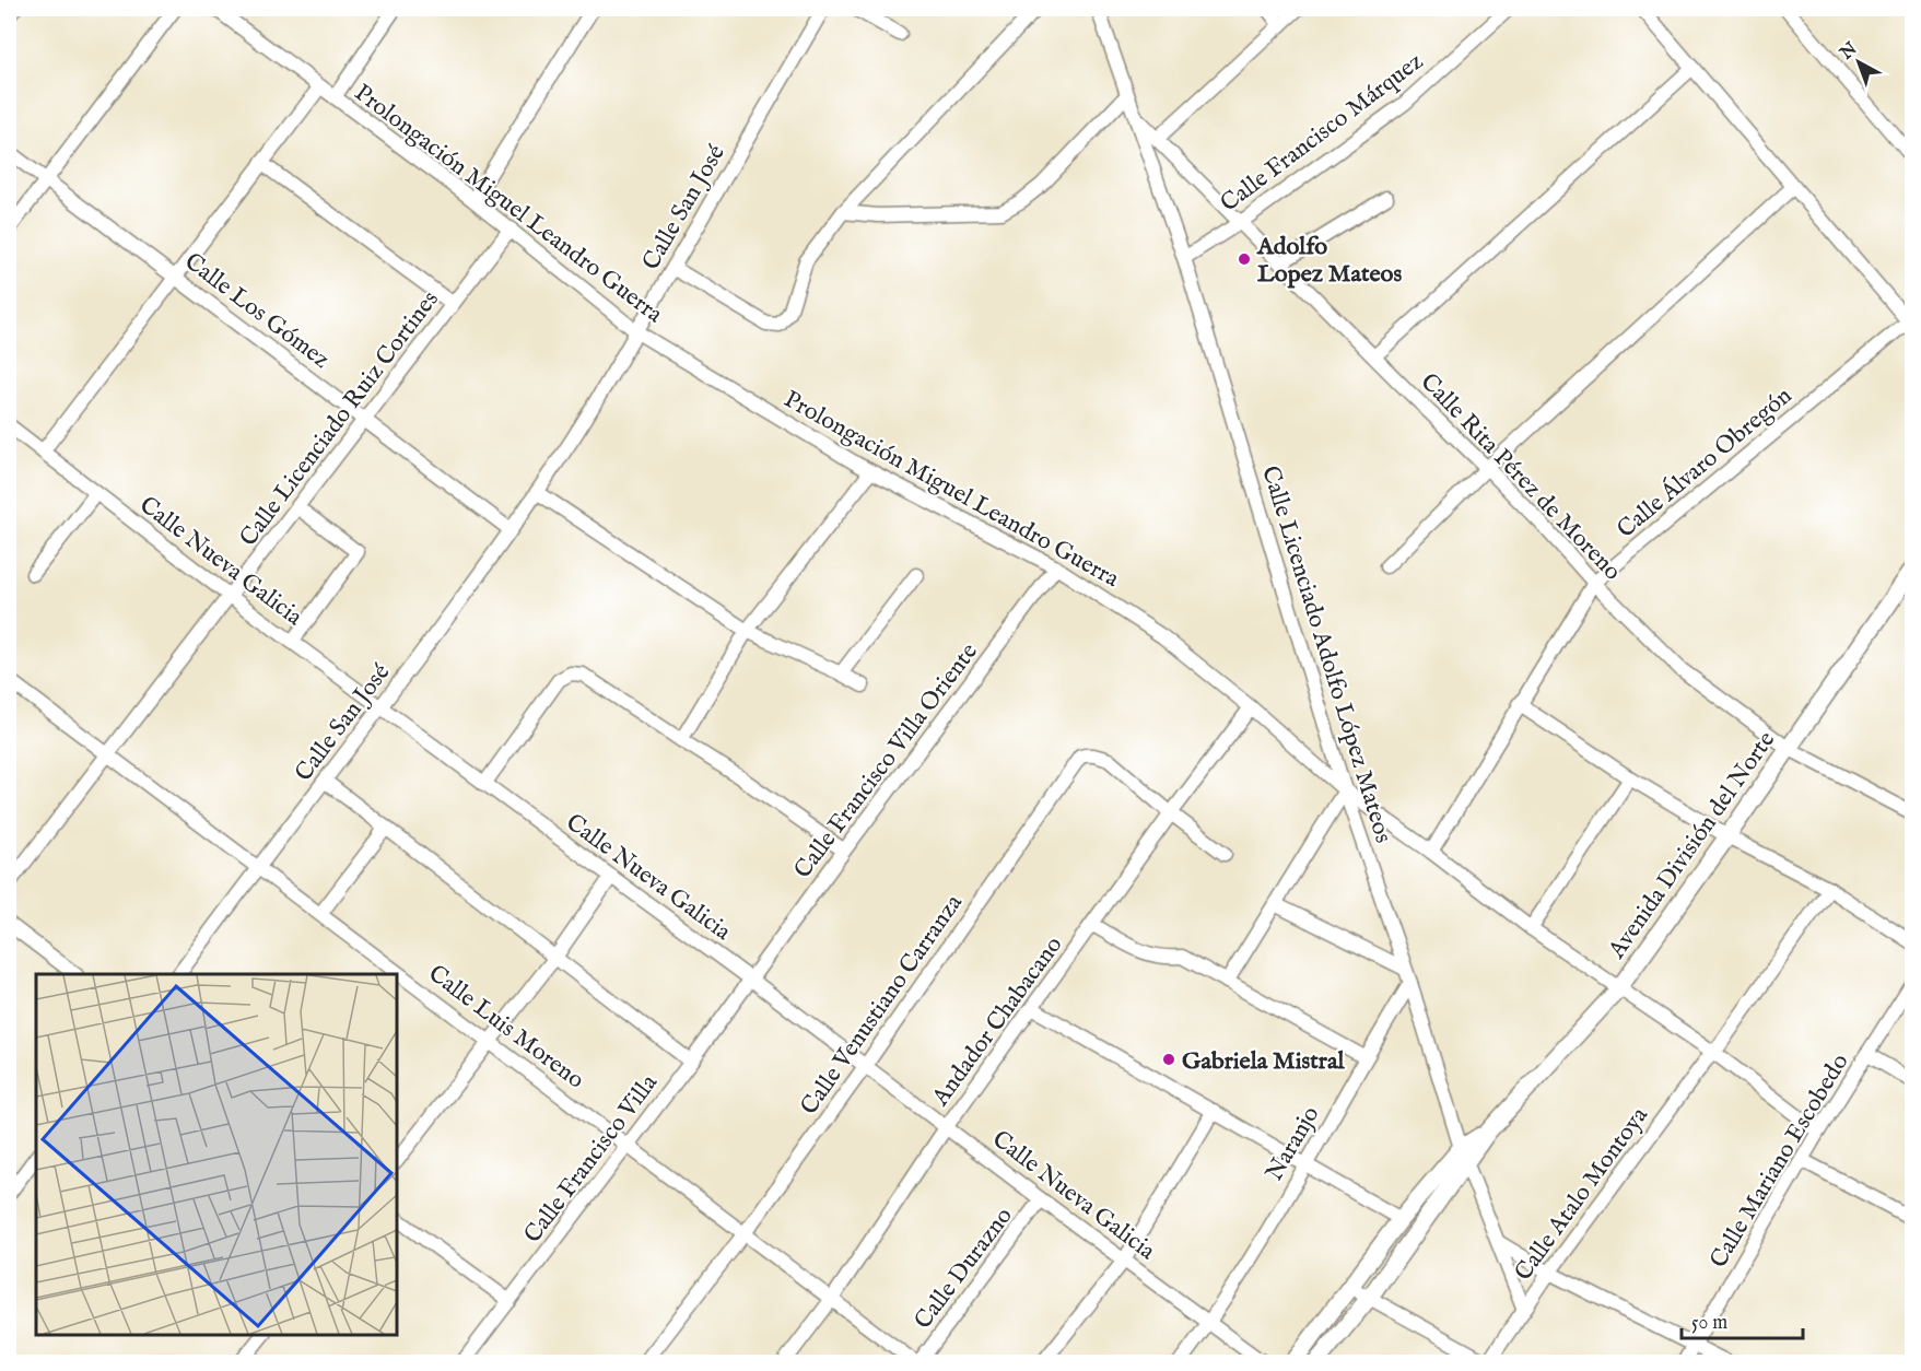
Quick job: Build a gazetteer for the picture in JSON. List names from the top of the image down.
{
  "streets": {
    "street": [
      "Calle Francisco Márquez",
      "Prolongación Miguel Leandro Guerra",
      "Calle San José",
      "Calle Los Gómez",
      "Calle Licenciado Ruiz Cortines",
      "Calle Álvaro Obregón",
      "Calle Rita Pérez de Moreno",
      "Calle Nueva Galicia",
      "Calle Licenciado Adolfo López Mateos",
      "Calle Francisco Villa Oriente",
      "Avenida División del Norte",
      "Calle Venustiano Carranza",
      "Andador Chabacano",
      "Calle Luis Moreno",
      "Naranjo",
      "Calle Francisco Villa",
      "Calle Mariano Escobedo",
      "Calle Atalo Montoya",
      "Calle Durazno"
    ]
  },
  "crossings": [
    ["Calle Francisco Márquez", "Calle Rita Pérez de Moreno"],
    ["Calle Francisco Márquez", "Calle Licenciado Adolfo López Mateos"],
    ["Prolongación Miguel Leandro Guerra", "Calle San José"],
    ["Prolongación Miguel Leandro Guerra", "Calle Licenciado Ruiz Cortines"],
    ["Prolongación Miguel Leandro Guerra", "Calle Álvaro Obregón"],
    ["Prolongación Miguel Leandro Guerra", "Calle Licenciado Adolfo López Mateos"],
    ["Prolongación Miguel Leandro Guerra", "Calle Francisco Villa Oriente"],
    ["Prolongación Miguel Leandro Guerra", "Avenida División del Norte"],
    ["Prolongación Miguel Leandro Guerra", "Andador Chabacano"],
    ["Prolongación Miguel Leandro Guerra", "Calle Mariano Escobedo"],
    ["Prolongación Miguel Leandro Guerra", "Calle Atalo Montoya"],
    ["Calle San José", "Calle Los Gómez"],
    ["Calle San José", "Calle Nueva Galicia"],
    ["Calle San José", "Calle Luis Moreno"],
    ["Calle Los Gómez", "Calle Licenciado Ruiz Cortines"],
    ["Calle Licenciado Ruiz Cortines", "Calle Nueva Galicia"],
    ["Calle Licenciado Ruiz Cortines", "Calle Luis Moreno"],
    ["Calle Álvaro Obregón", "Calle Rita Pérez de Moreno"],
    ["Calle Rita Pérez de Moreno", "Calle Licenciado Adolfo López Mateos"],
    ["Calle Rita Pérez de Moreno", "Avenida División del Norte"],
    ["Calle Nueva Galicia", "Calle Francisco Villa Oriente"],
    ["Calle Nueva Galicia", "Calle Venustiano Carranza"],
    ["Calle Nueva Galicia", "Andador Chabacano"],
    ["Calle Nueva Galicia", "Naranjo"],
    ["Calle Nueva Galicia", "Calle Francisco Villa"],
    ["Calle Nueva Galicia", "Calle Durazno"],
    ["Calle Licenciado Adolfo López Mateos", "Avenida División del Norte"],
    ["Calle Licenciado Adolfo López Mateos", "Naranjo"],
    ["Calle Licenciado Adolfo López Mateos", "Calle Atalo Montoya"],
    ["Calle Francisco Villa Oriente", "Calle Francisco Villa"],
    ["Calle Venustiano Carranza", "Andador Chabacano"],
    ["Calle Venustiano Carranza", "Calle Luis Moreno"],
    ["Andador Chabacano", "Calle Luis Moreno"],
    ["Calle Luis Moreno", "Calle Francisco Villa"],
    ["Calle Luis Moreno", "Calle Durazno"]
  ],
  "places": ["Adolfo Lopez Mateos", "Gabriela Mistral"],
  "scale_bar": "50 m",
  "north": "top left"
}
